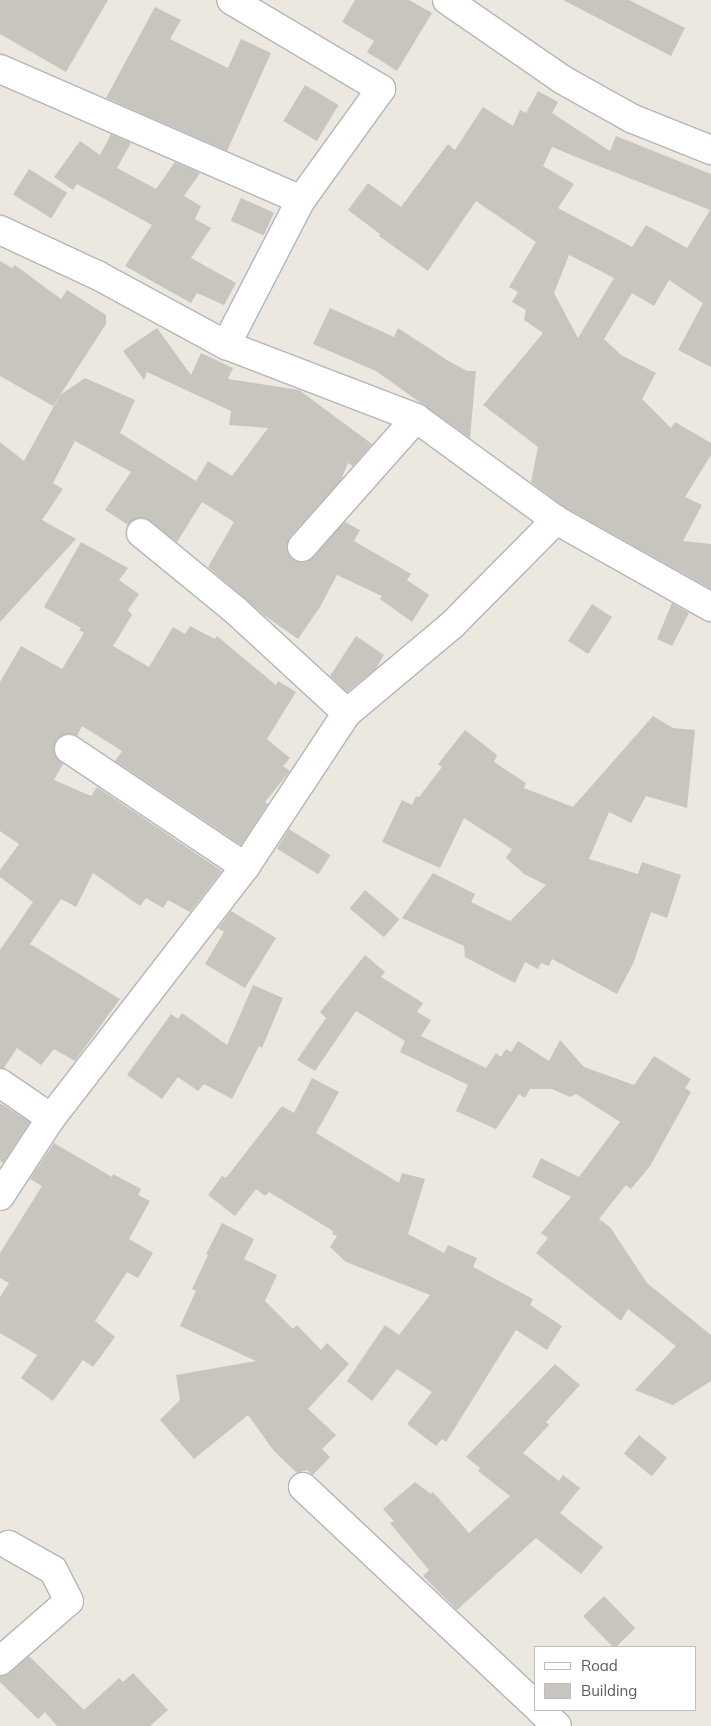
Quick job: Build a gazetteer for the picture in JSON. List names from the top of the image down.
{
  "legend": ["Road", "Building"]
}
